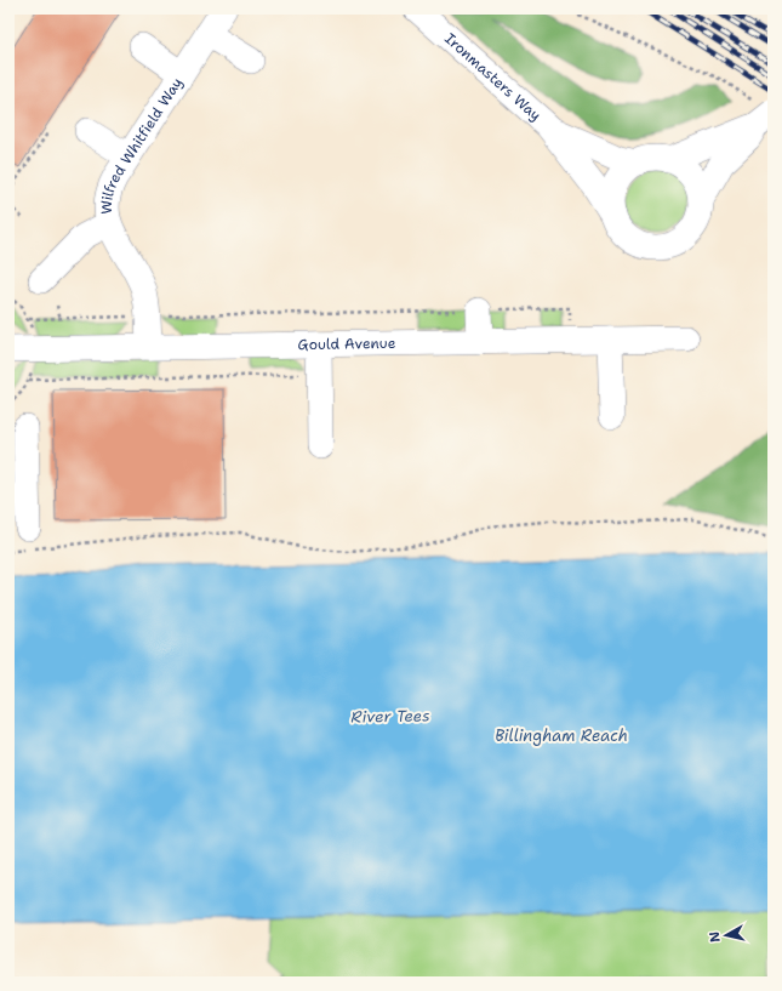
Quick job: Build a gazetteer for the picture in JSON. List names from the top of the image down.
{
  "streets": {
    "street": ["Ironmasters Way", "Wilfred Whitfield Way", "Gould Avenue"]
  },
  "crossings": [
    ["Wilfred Whitfield Way", "Gould Avenue"]
  ],
  "water": ["River Tees", "Billingham Reach"],
  "north": "left"
}
